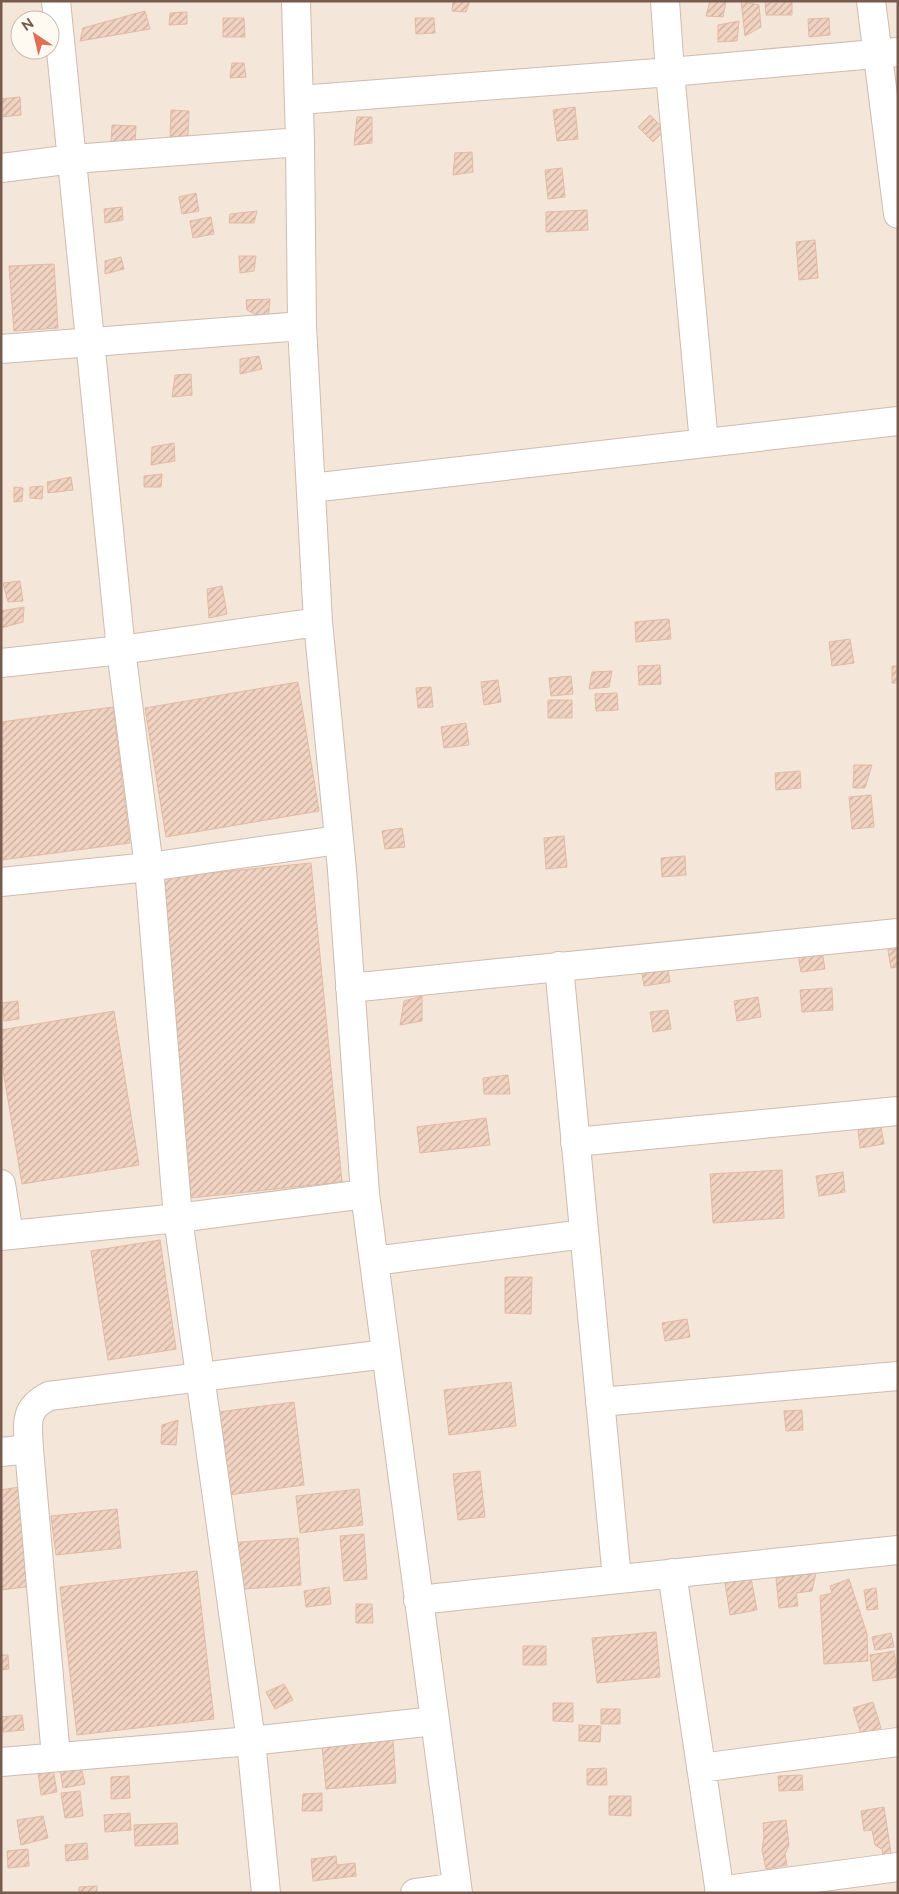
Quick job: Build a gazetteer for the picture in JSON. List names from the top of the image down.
{
  "north": "top left"
}
